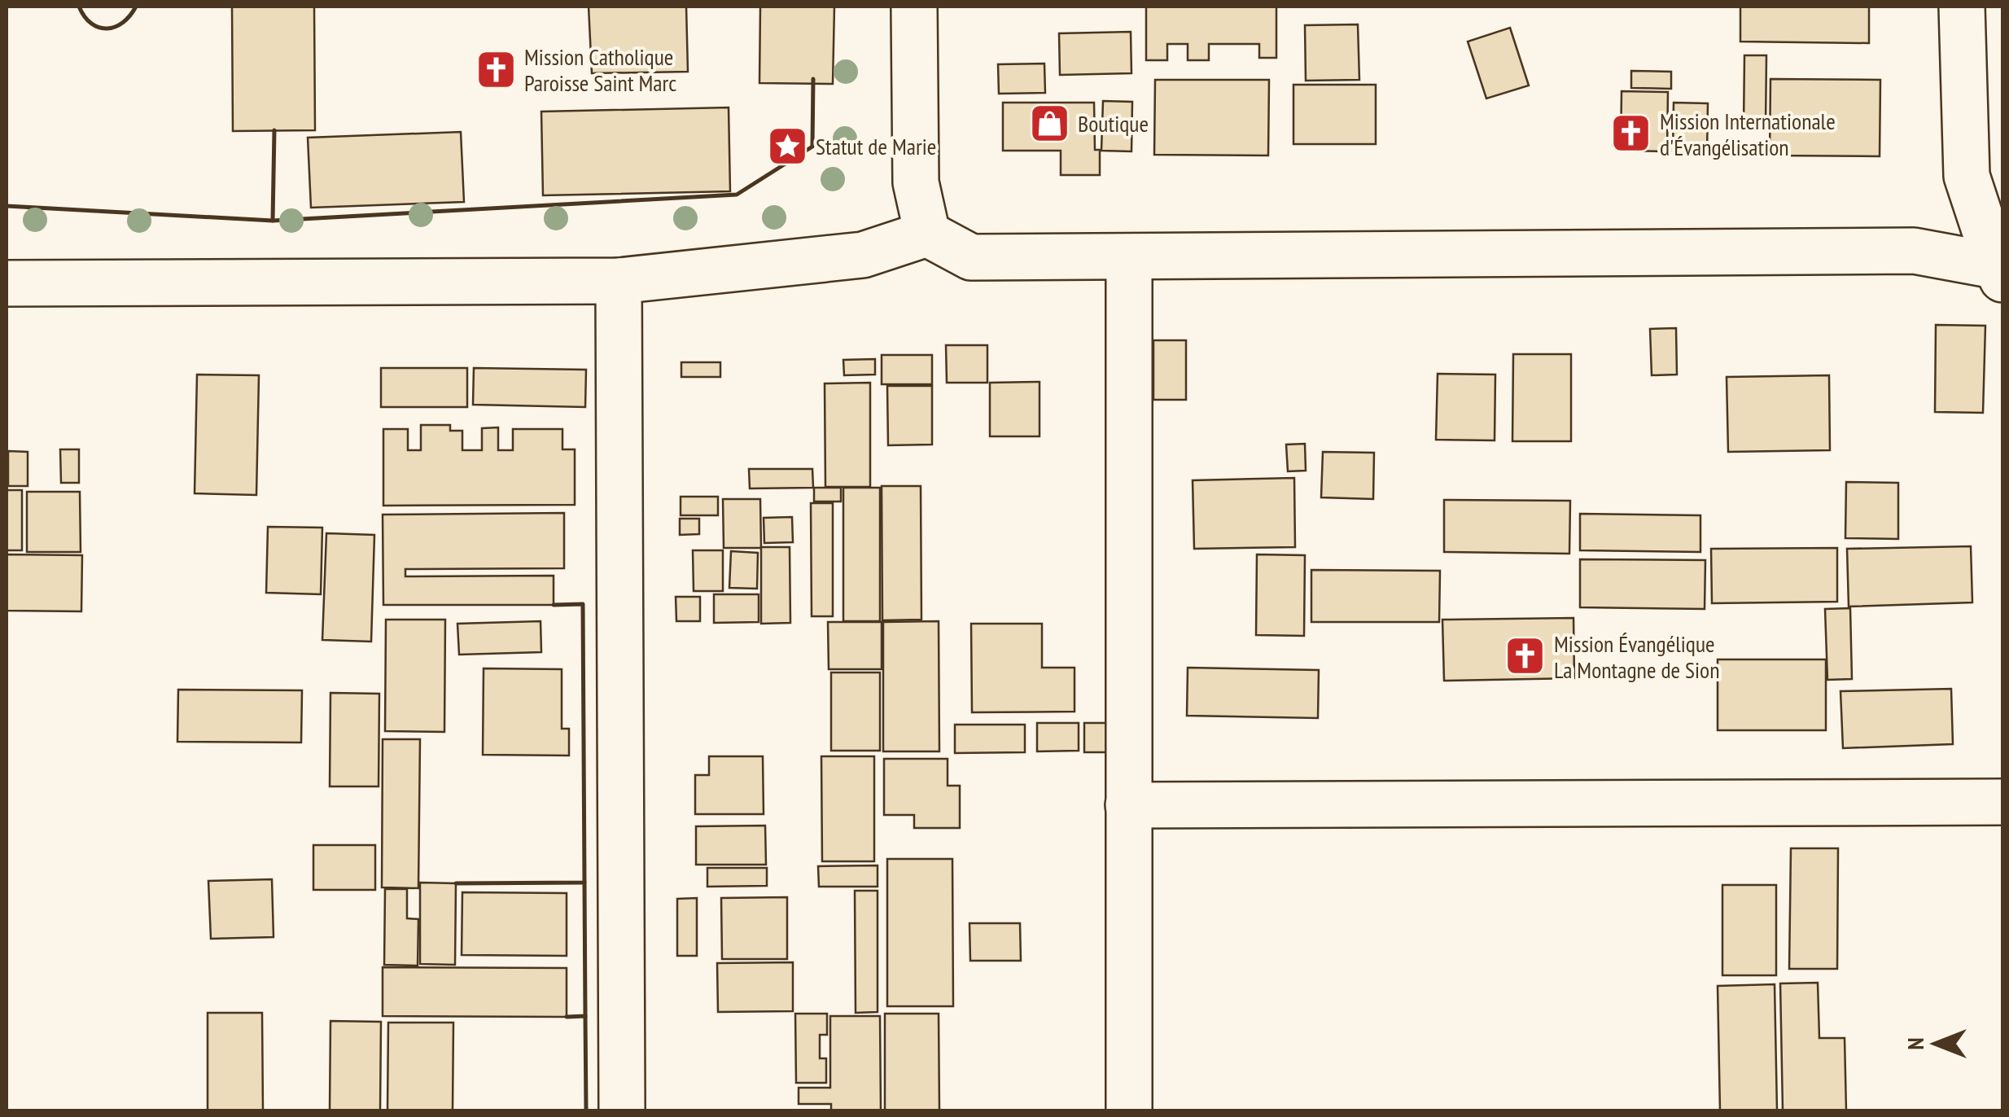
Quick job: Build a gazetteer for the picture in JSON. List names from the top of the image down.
{
  "places": {
    "church": ["Mission Catholique Paroisse Saint Marc", "Mission Internationale d'Évangélisation", "Mission Évangélique La Montagne de Sion"],
    "shop": ["Boutique"],
    "place": ["Statut de Marie"]
  },
  "north": "left"
}
